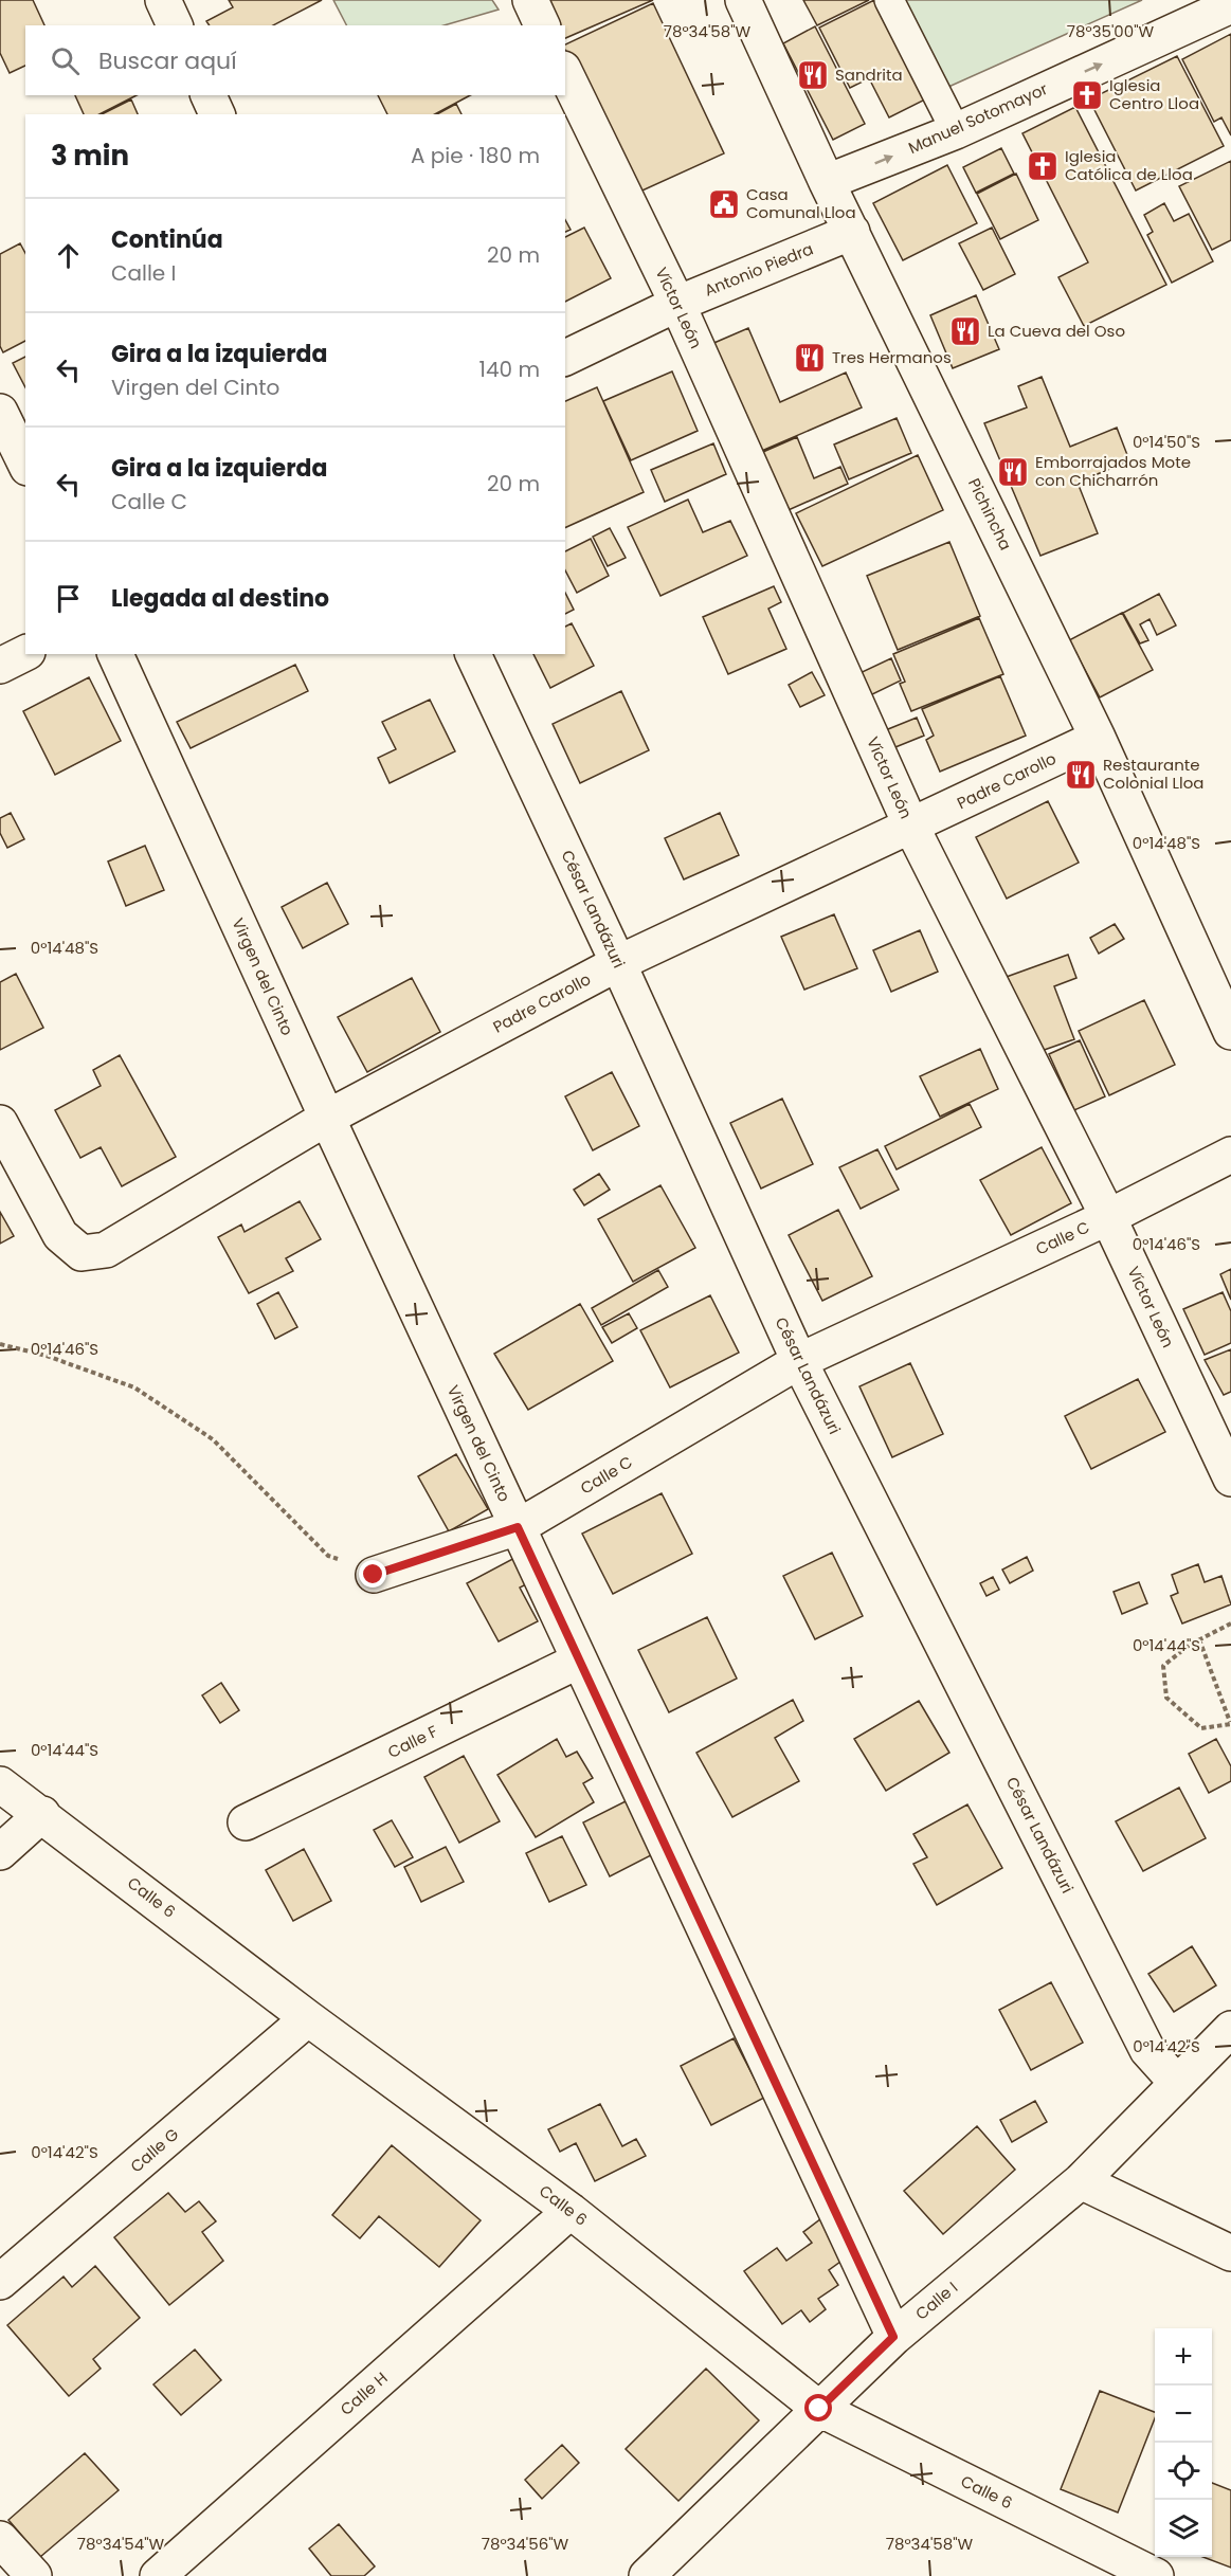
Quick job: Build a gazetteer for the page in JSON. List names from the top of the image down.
{
  "streets": {
    "street": [
      "Manuel Sotomayor",
      "Antonio Piedra",
      "Víctor León",
      "Pichincha",
      "Padre Carollo",
      "César Landázuri",
      "Virgen del Cinto",
      "Calle C",
      "Calle F",
      "Calle 6",
      "Calle G",
      "Calle I",
      "Calle H"
    ]
  },
  "crossings": [
    ["Manuel Sotomayor", "Pichincha"],
    ["Antonio Piedra", "Víctor León"],
    ["Antonio Piedra", "Pichincha"],
    ["Víctor León", "Padre Carollo"],
    ["Víctor León", "Calle C"],
    ["Pichincha", "Padre Carollo"],
    ["Padre Carollo", "César Landázuri"],
    ["Padre Carollo", "Virgen del Cinto"],
    ["César Landázuri", "Calle C"],
    ["César Landázuri", "Calle I"],
    ["Virgen del Cinto", "Calle C"],
    ["Virgen del Cinto", "Calle F"],
    ["Virgen del Cinto", "Calle I"],
    ["Calle 6", "Calle G"],
    ["Calle 6", "Calle I"],
    ["Calle 6", "Calle H"]
  ],
  "one_way": ["Manuel Sotomayor"],
  "places": {
    "restaurant": [
      "Sandrita",
      "La Cueva del Oso",
      "Tres Hermanos",
      "Emborrajados Mote con Chicharrón",
      "Restaurante Colonial Lloa"
    ],
    "church": ["Iglesia Centro Lloa", "Iglesia Católica de Lloa"],
    "public building": ["Casa Comunal Lloa"]
  },
  "page": {
    "search": "Buscar aquí",
    "heading": ["3 min", "A pie · 180 m"],
    "list": [
      ["Continúa", "Calle I", "20 m"],
      ["Gira a la izquierda", "Virgen del Cinto", "140 m"],
      ["Gira a la izquierda", "Calle C", "20 m"],
      "Llegada al destino"
    ],
    "map_buttons": ["+", "−"]
  },
  "coordinates": [
    "78°34'58\"W",
    "78°35'00\"W",
    "0°14'50\"S",
    "0°14'48\"S",
    "0°14'46\"S",
    "0°14'44\"S",
    "0°14'42\"S",
    "78°34'54\"W",
    "78°34'56\"W"
  ]
}
